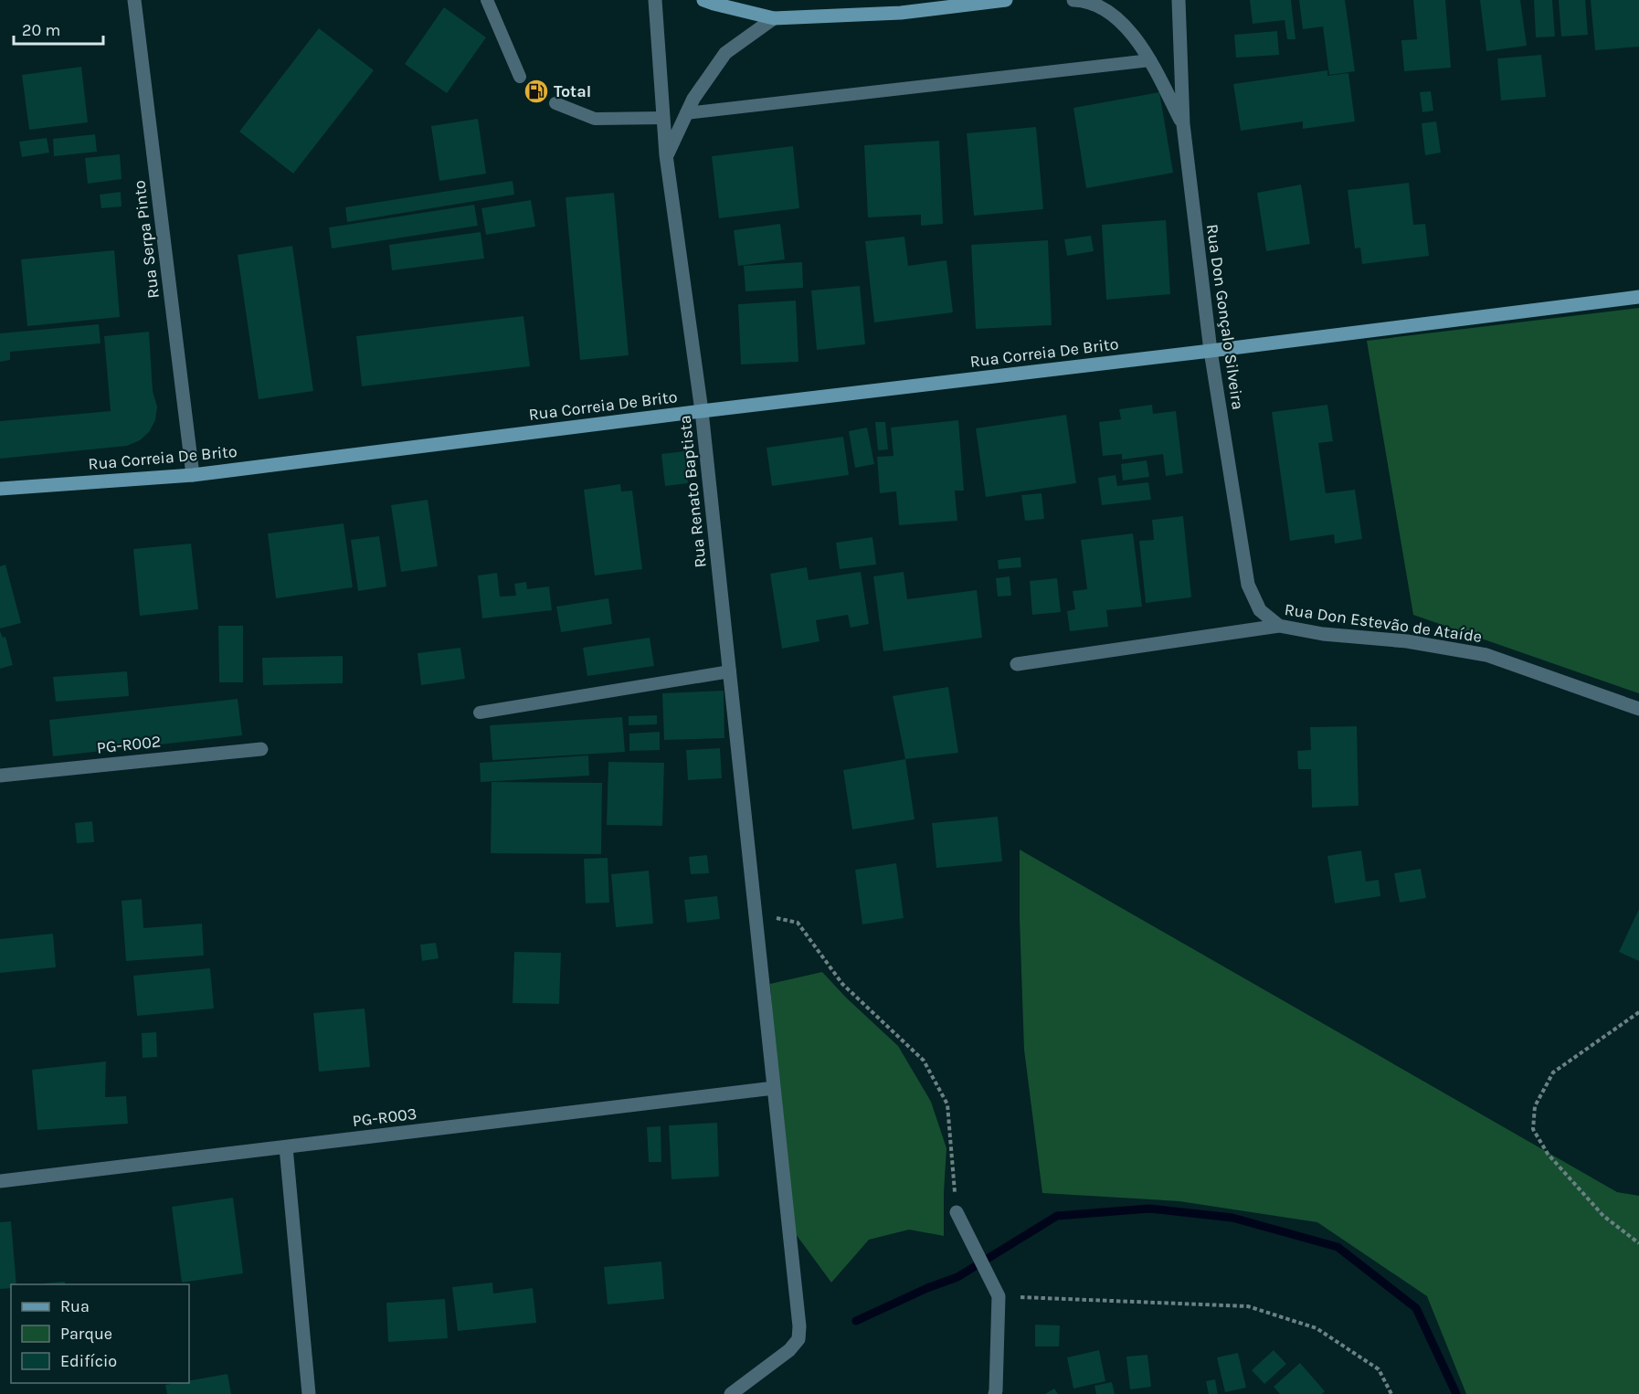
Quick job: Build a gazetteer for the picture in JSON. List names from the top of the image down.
{
  "streets": {
    "street": [
      "Rua Serpa Pinto",
      "Rua Don Gonçalo Silveira",
      "Rua Correia De Brito",
      "Rua Renato Baptista",
      "Rua Don Estevão de Ataíde",
      "PG-R002",
      "PG-R003"
    ]
  },
  "crossings": [
    ["Rua Serpa Pinto", "Rua Correia De Brito"],
    ["Rua Don Gonçalo Silveira", "Rua Correia De Brito"],
    ["Rua Don Gonçalo Silveira", "Rua Don Estevão de Ataíde"],
    ["Rua Correia De Brito", "Rua Renato Baptista"],
    ["Rua Renato Baptista", "PG-R003"]
  ],
  "places": {
    "fuel station": ["Total"]
  },
  "legend": ["Rua", "Parque", "Edifício"],
  "scale_bar": "20 m"
}
